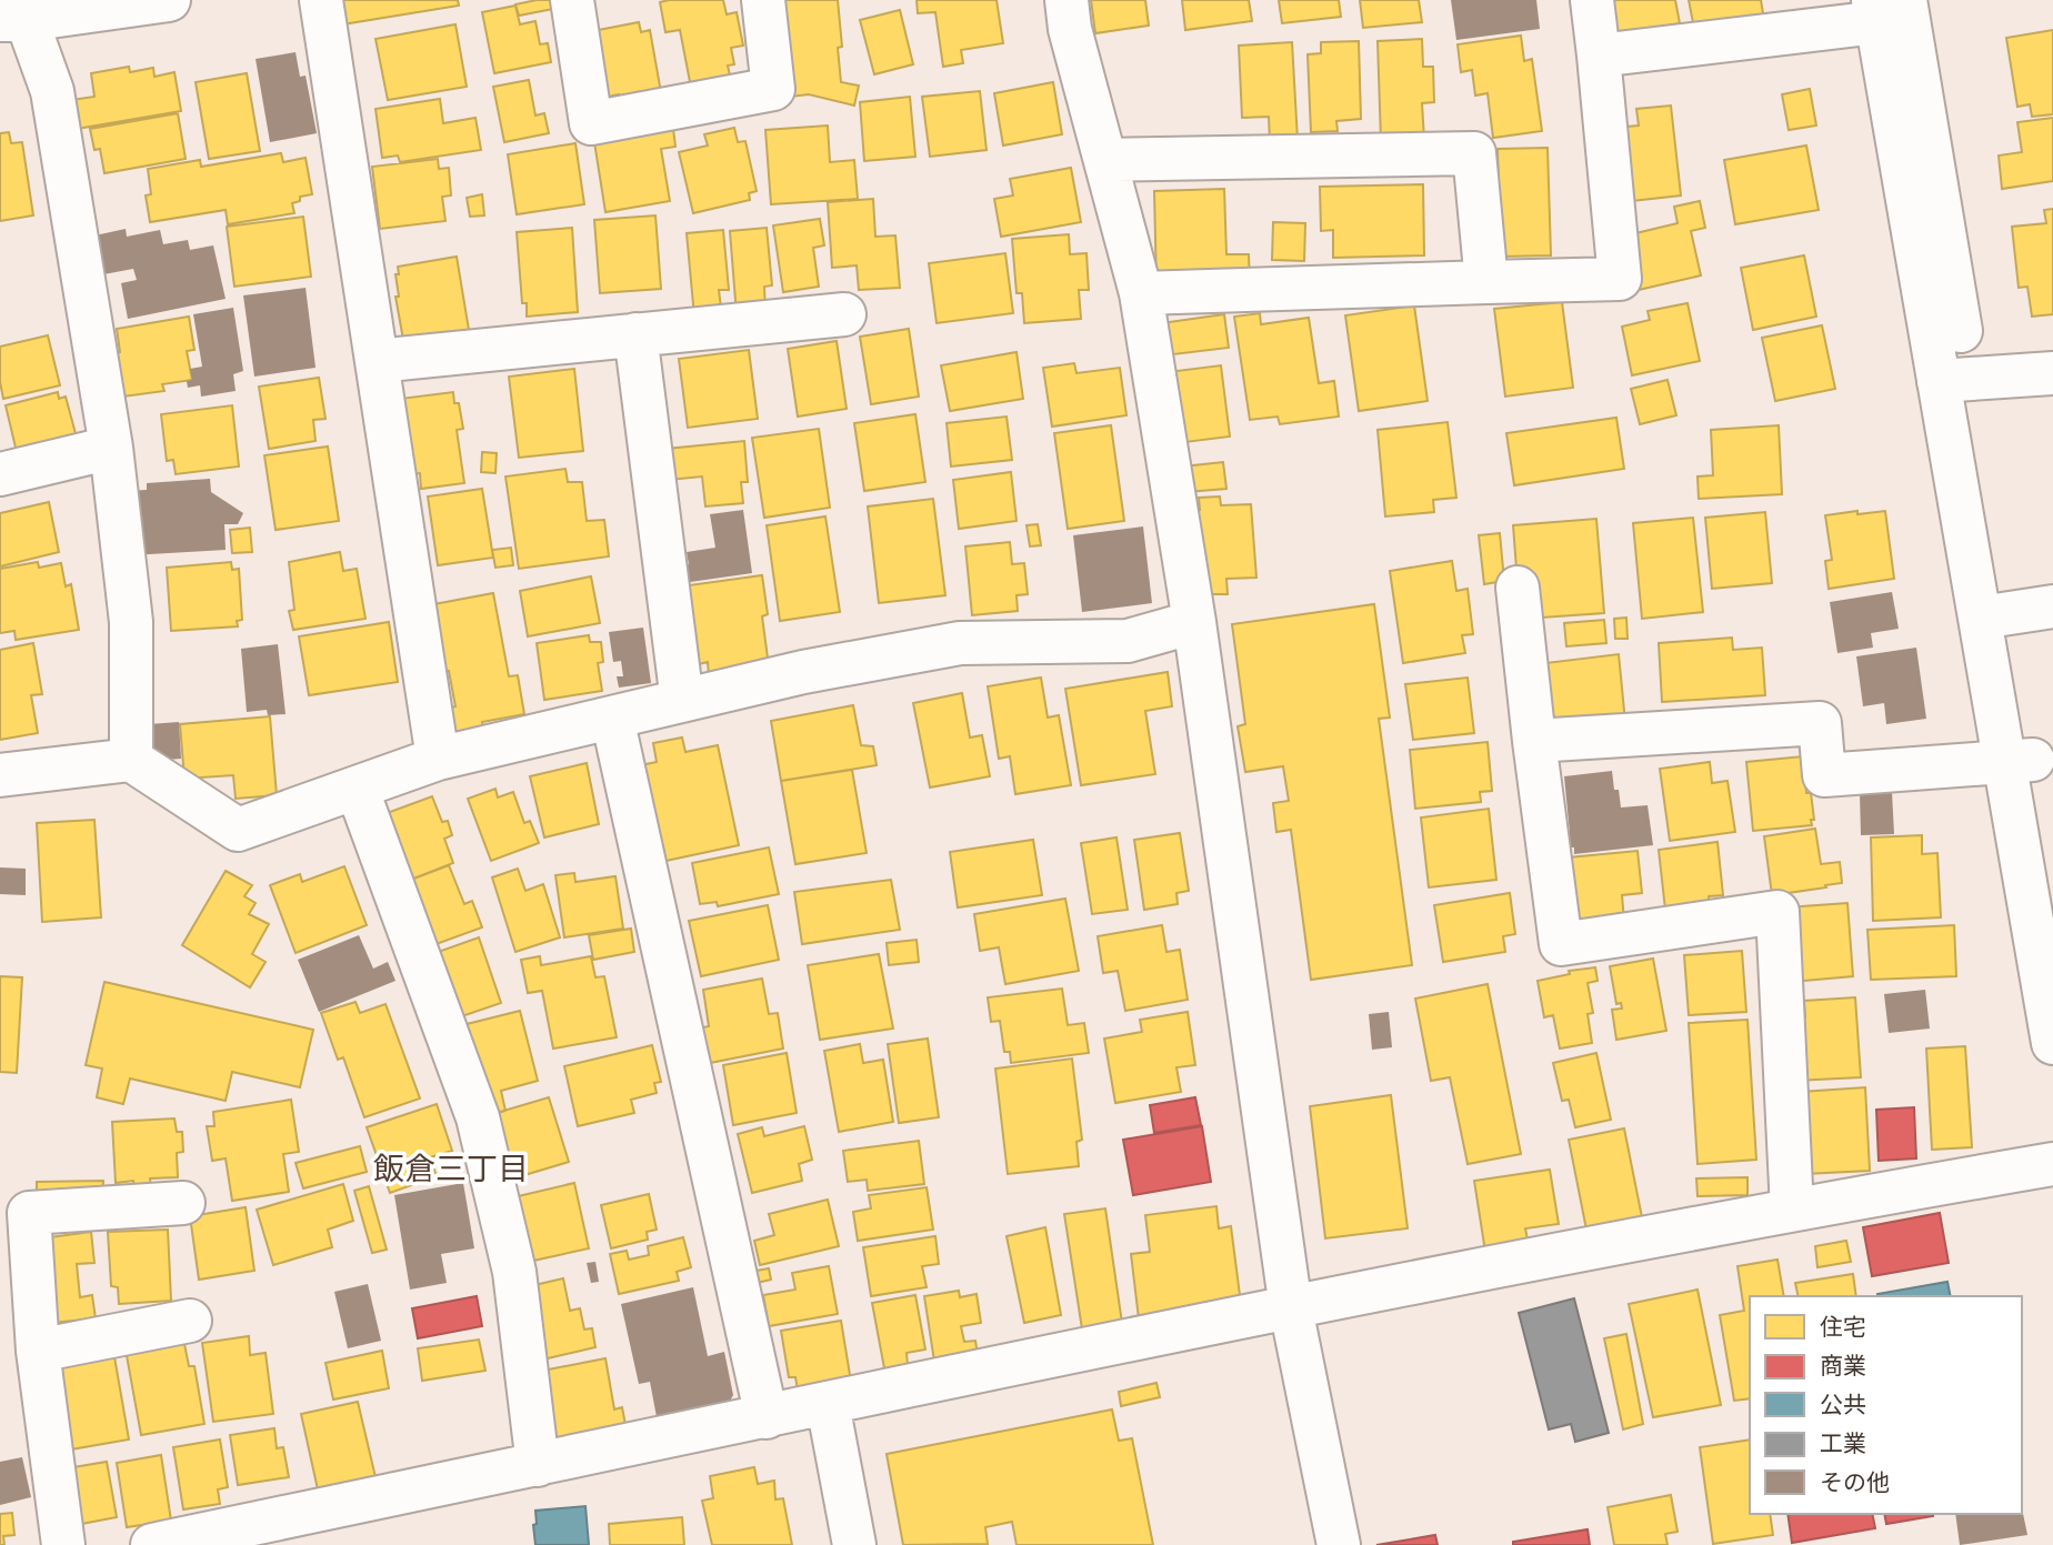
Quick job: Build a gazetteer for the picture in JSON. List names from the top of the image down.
{
  "districts": ["飯倉三丁目"],
  "legend": [
    "住宅",
    "商業",
    "公共",
    "工業",
    "その他"
  ]
}
